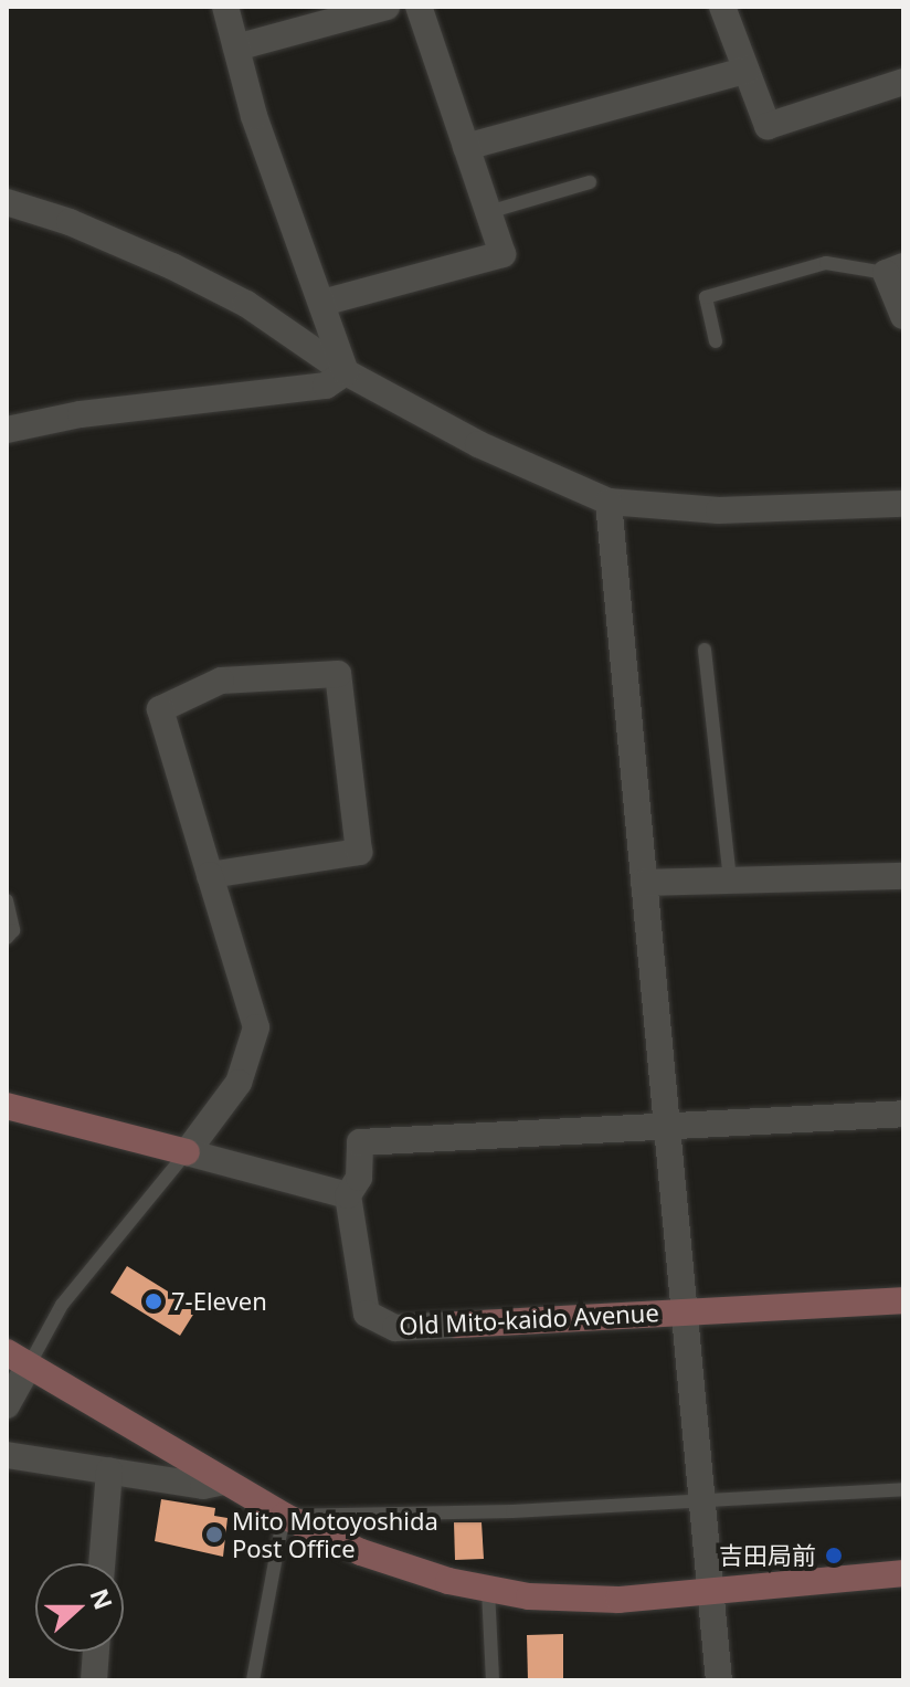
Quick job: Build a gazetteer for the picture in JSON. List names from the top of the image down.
{
  "streets": {
    "main road": ["Old Mito-kaido Avenue"]
  },
  "places": ["7-Eleven", "Mito Motoyoshida Post Office", "吉田局前"],
  "north": "right"
}
